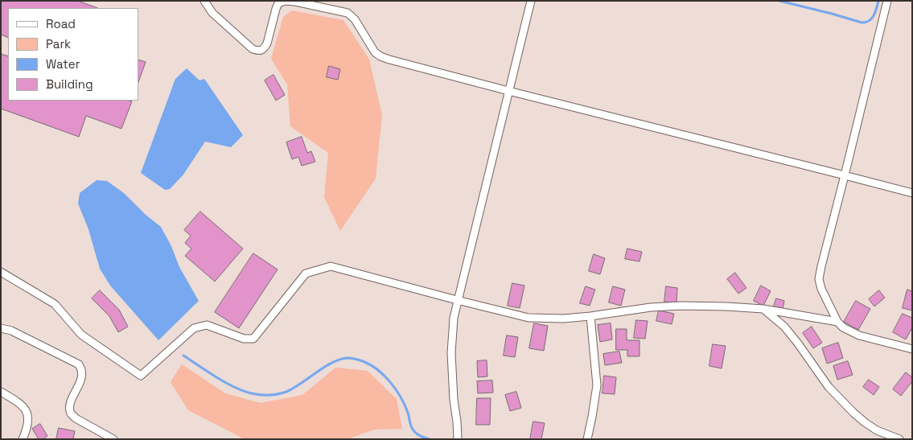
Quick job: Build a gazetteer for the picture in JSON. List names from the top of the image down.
{
  "legend": [
    "Road",
    "Park",
    "Water",
    "Building"
  ]
}
